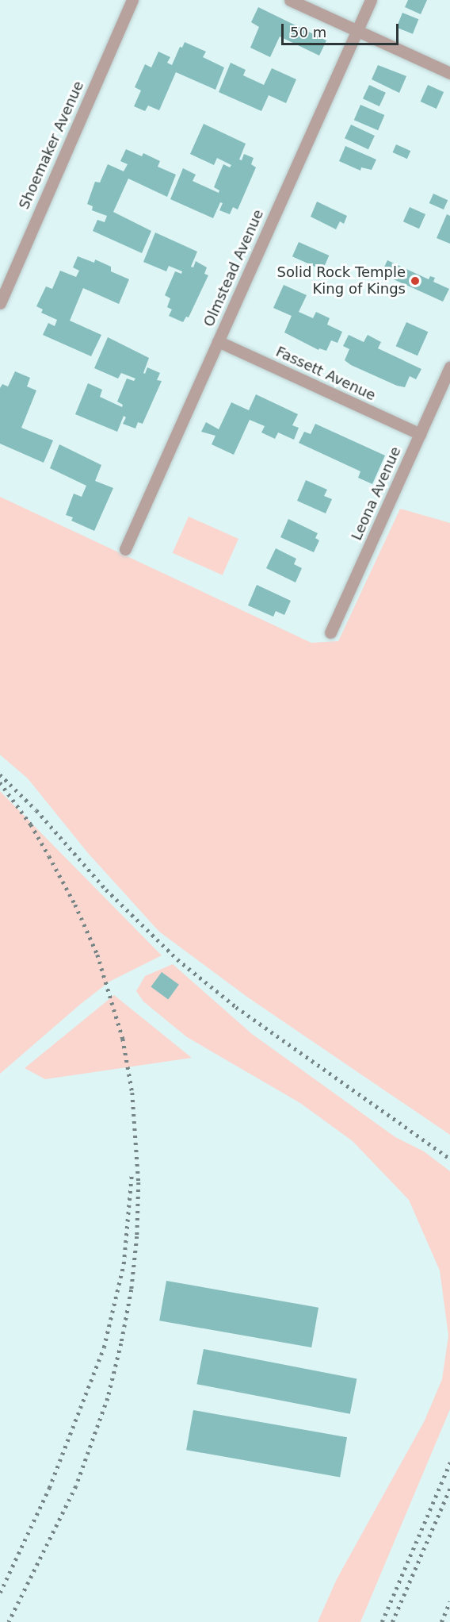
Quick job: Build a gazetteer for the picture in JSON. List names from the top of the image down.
{
  "streets": {
    "street": [
      "Shoemaker Avenue",
      "Olmstead Avenue",
      "Fassett Avenue",
      "Leona Avenue"
    ]
  },
  "crossings": [
    ["Olmstead Avenue", "Fassett Avenue"],
    ["Fassett Avenue", "Leona Avenue"]
  ],
  "places": ["Solid Rock Temple King of Kings"],
  "scale_bar": "50 m"
}
